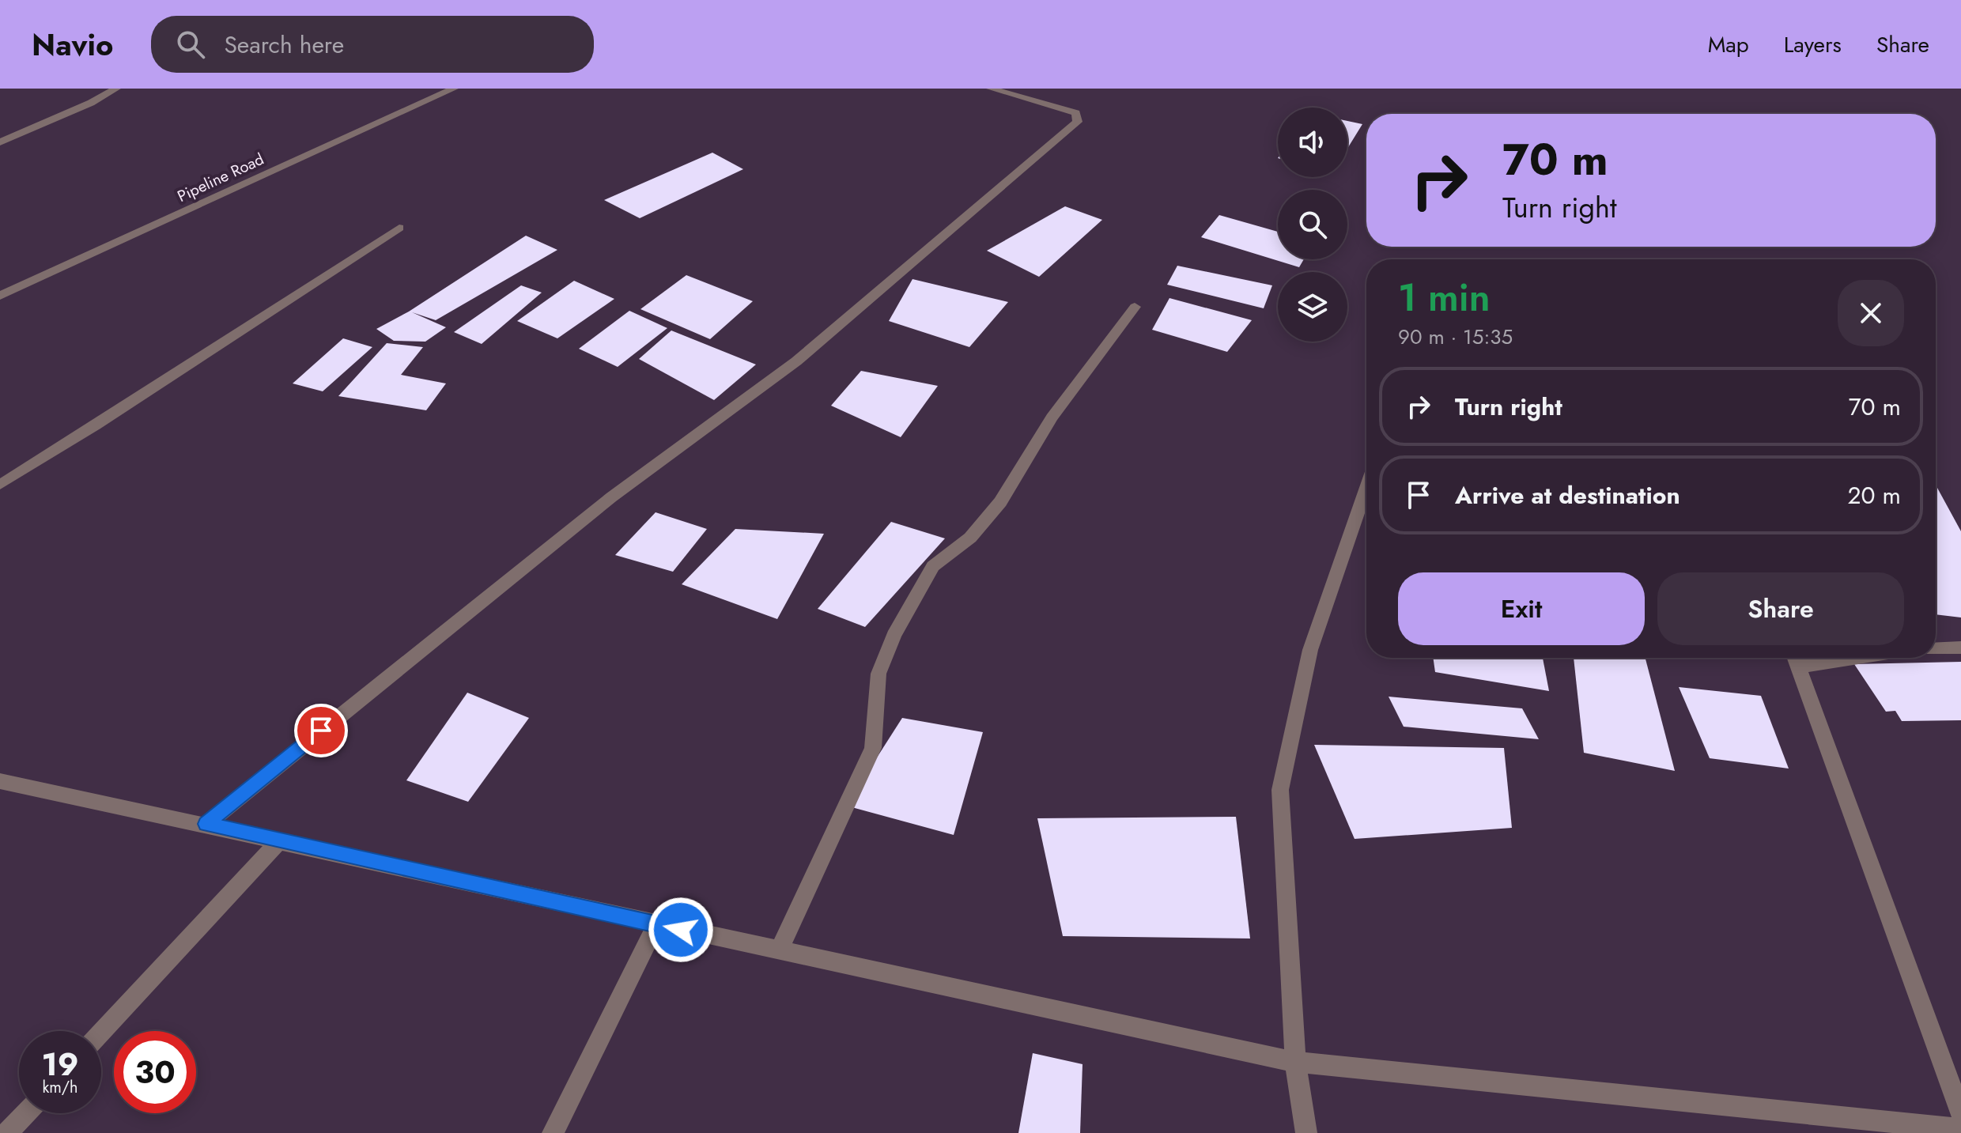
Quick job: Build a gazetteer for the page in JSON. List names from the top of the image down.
{
  "streets": {
    "street": ["Pipeline Road"]
  },
  "page": {
    "header": "Navio",
    "search": "Search here",
    "nav": ["Map", "Layers", "Share"],
    "turn": ["70 m", "Turn right"],
    "heading": ["1 min", "90 m · 15:35"],
    "list": [
      {
        "name": "Turn right",
        "value": "70 m"
      },
      {
        "name": "Arrive at destination",
        "value": "20 m"
      }
    ],
    "buttons": ["Exit", "Share"],
    "speed": "19 km/h",
    "limit": "30"
  }
}
